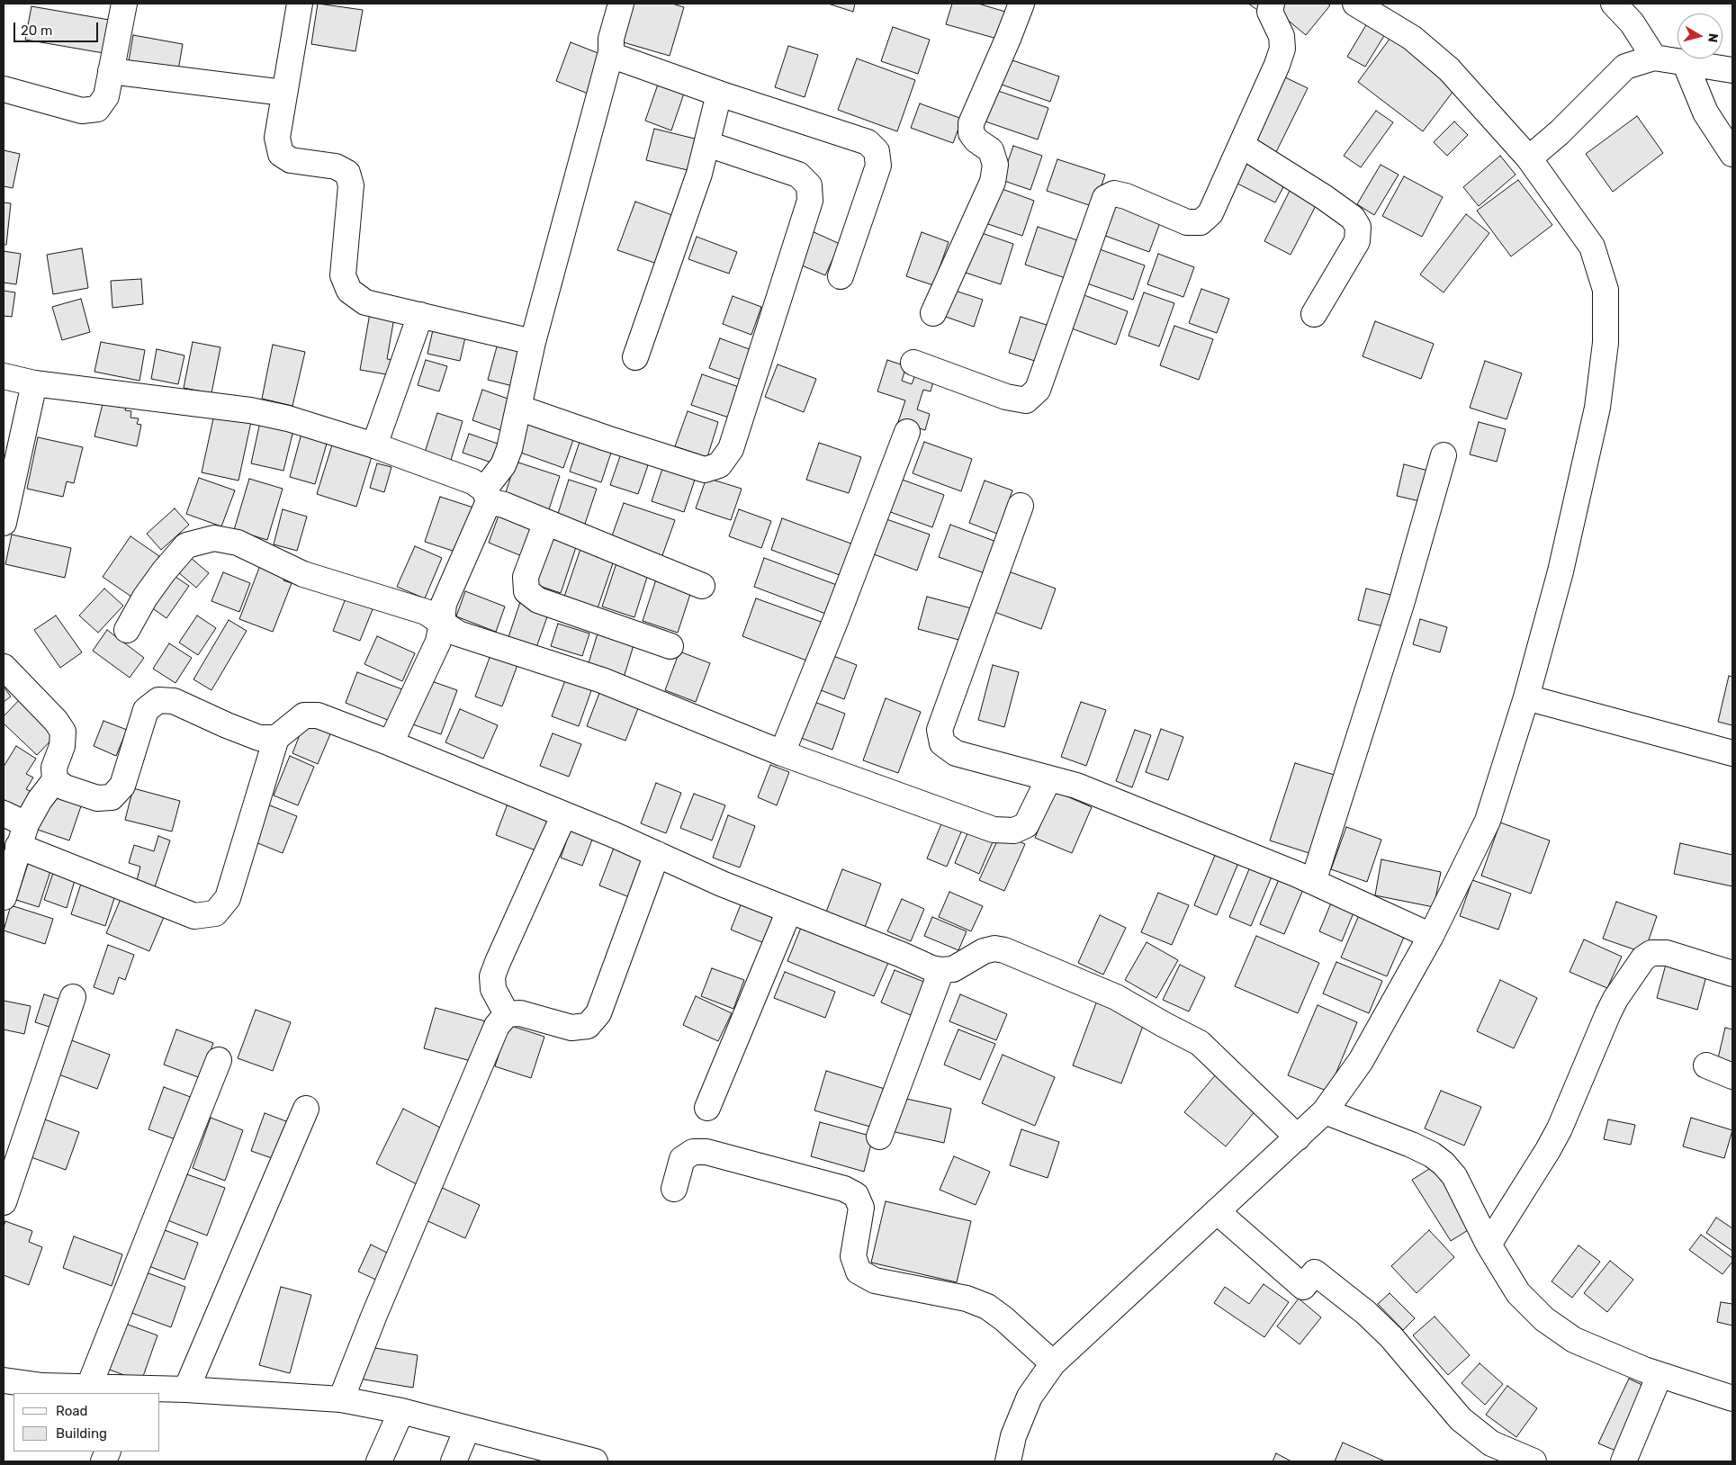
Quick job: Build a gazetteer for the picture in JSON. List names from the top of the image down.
{
  "legend": ["Road", "Building"],
  "scale_bar": "20 m",
  "north": "right"
}
